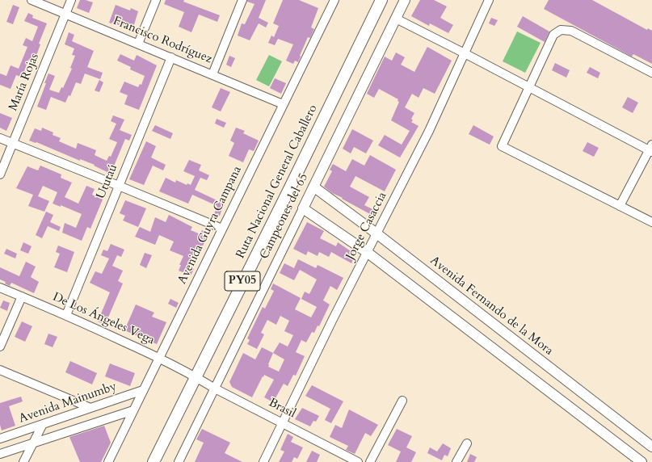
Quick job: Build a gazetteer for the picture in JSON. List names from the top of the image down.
{
  "streets": {
    "highway": ["Ruta Nacional General Caballero", "PY05"],
    "main road": ["Campeones del 65", "Avenida Fernando de la Mora"],
    "street": [
      "Francisco Rodríguez",
      "María Rojas",
      "Ututaú",
      "Avenida Guyra Campana",
      "Jorge Casaccia",
      "De Los Ángeles Vega",
      "Avenida Mainumby",
      "Brasil"
    ]
  },
  "crossings": [
    ["Francisco Rodríguez", "María Rojas"],
    ["Francisco Rodríguez", "Ututaú"],
    ["Francisco Rodríguez", "Avenida Guyra Campana"],
    ["Ututaú", "De Los Ángeles Vega"],
    ["Ruta Nacional General Caballero", "De Los Ángeles Vega"],
    ["Ruta Nacional General Caballero", "Brasil"],
    ["Campeones del 65", "Avenida Fernando de la Mora"],
    ["Campeones del 65", "Brasil"],
    ["Avenida Guyra Campana", "De Los Ángeles Vega"],
    ["Avenida Guyra Campana", "Avenida Mainumby"],
    ["Jorge Casaccia", "Avenida Fernando de la Mora"],
    ["Jorge Casaccia", "Brasil"],
    ["De Los Ángeles Vega", "Brasil"]
  ]
}
